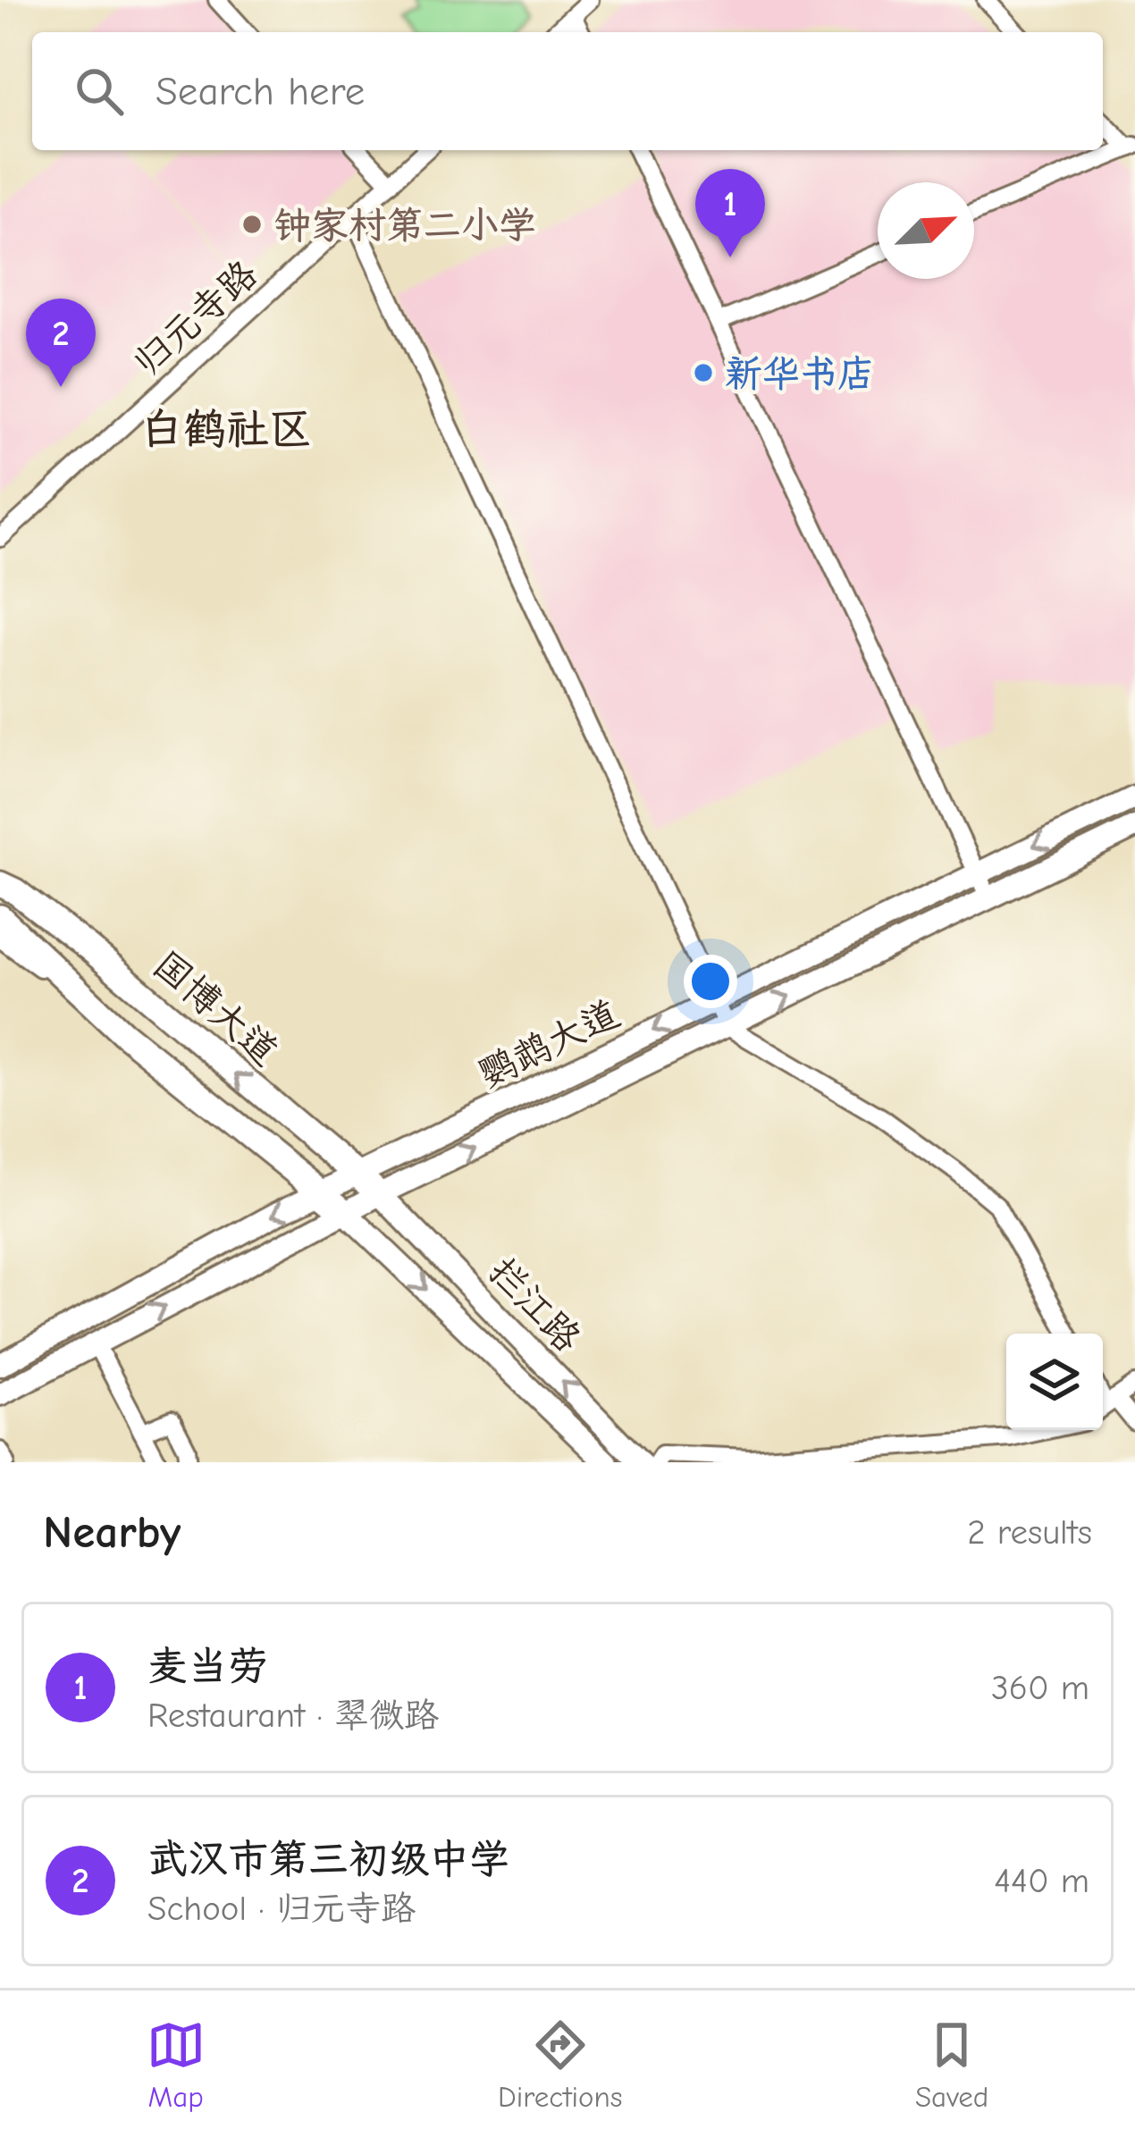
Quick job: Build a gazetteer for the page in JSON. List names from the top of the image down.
{
  "streets": {
    "highway": ["国博大道"],
    "main road": ["鹦鹉大道", "拦江路"],
    "street": ["归元寺路"]
  },
  "crossings": [
    ["国博大道", "鹦鹉大道"],
    ["国博大道", "拦江路"],
    ["鹦鹉大道", "拦江路"]
  ],
  "districts": ["白鹤社区"],
  "places": ["钟家村第二小学", "新华书店"],
  "north": "top right",
  "page": {
    "search": "Search here",
    "pins": ["1", "2"],
    "heading": ["Nearby", "2 results"],
    "list": [
      {
        "mark": "1",
        "name": "麦当劳",
        "note": "Restaurant · 翠微路",
        "value": "360 m"
      },
      {
        "mark": "2",
        "name": "武汉市第三初级中学",
        "note": "School · 归元寺路",
        "value": "440 m"
      }
    ],
    "nav": ["Map", "Directions", "Saved"]
  }
}
